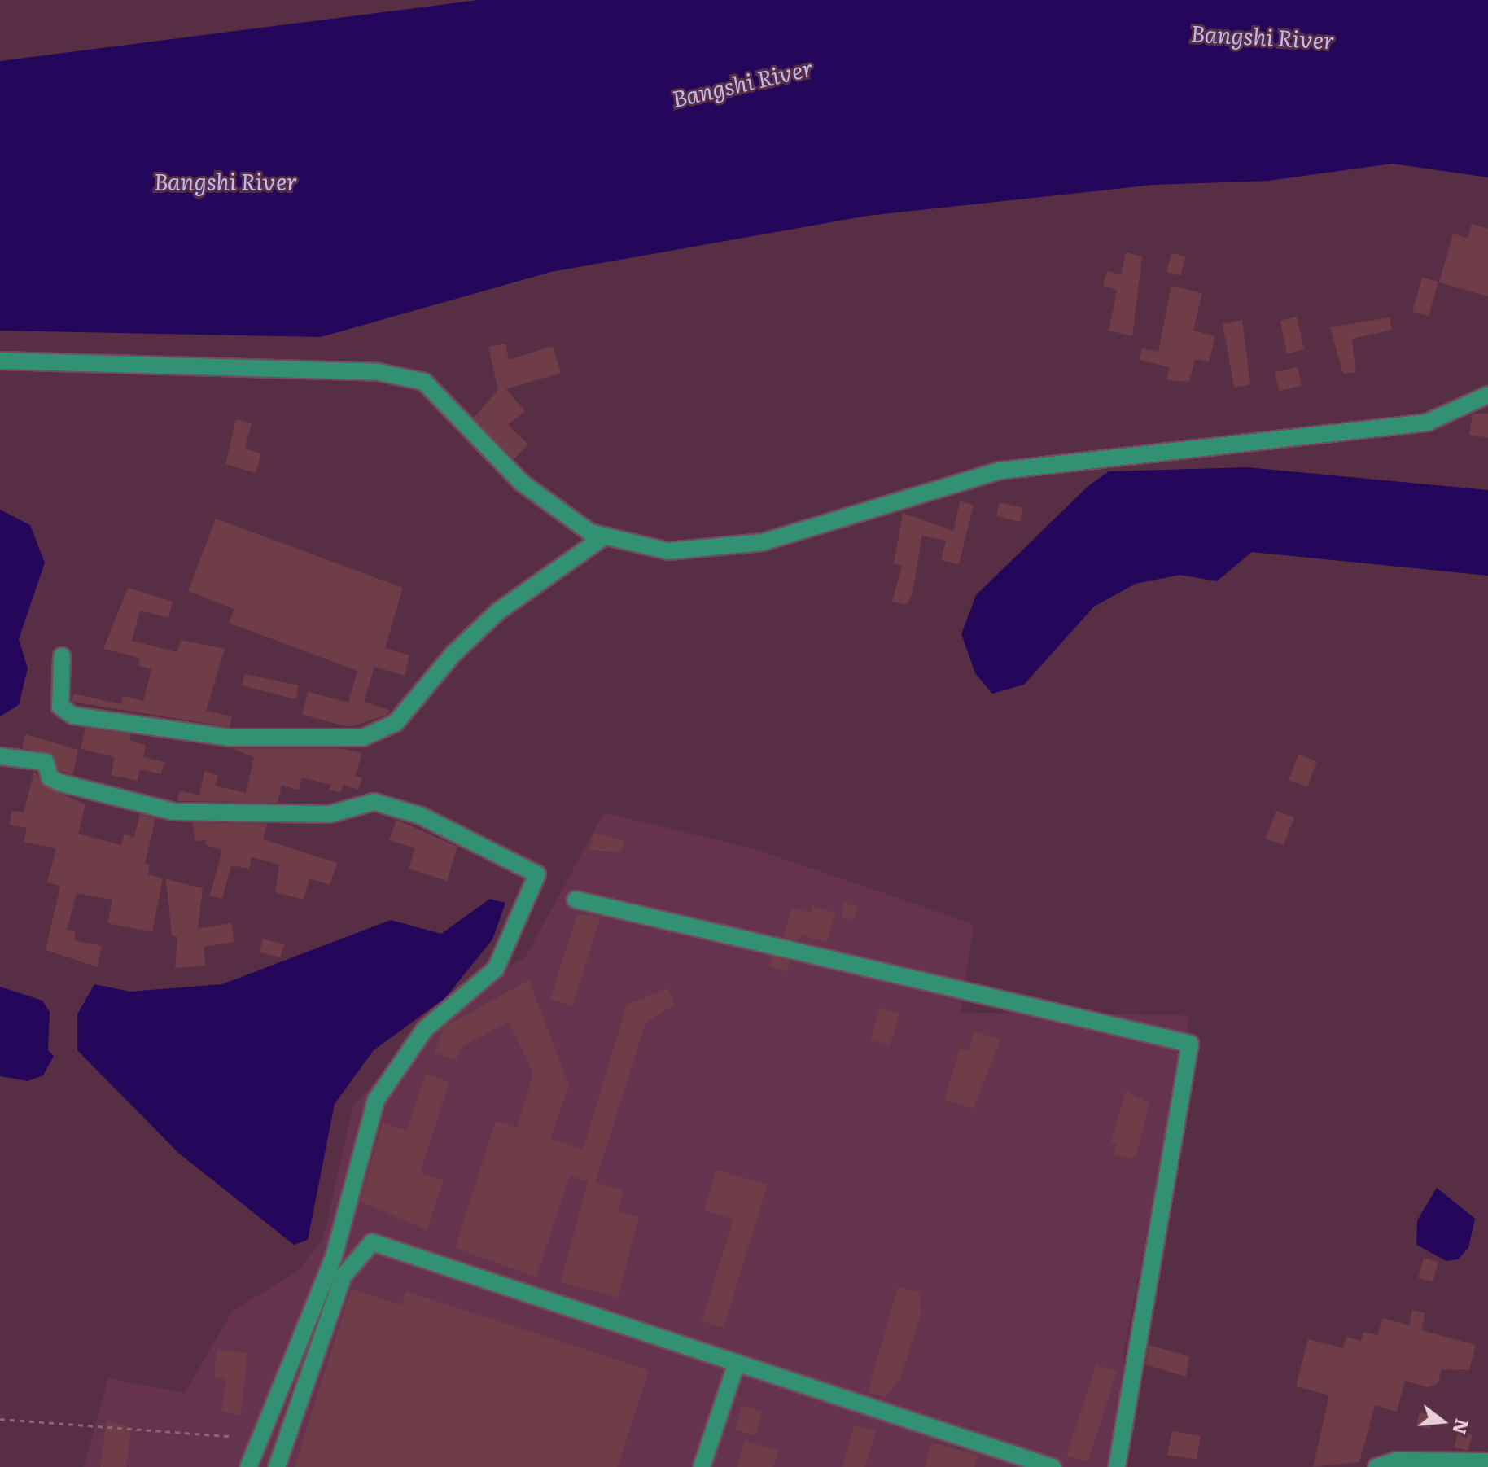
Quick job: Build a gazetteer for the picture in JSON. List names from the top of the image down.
{
  "water": ["Bangshi River"],
  "north": "right"
}
